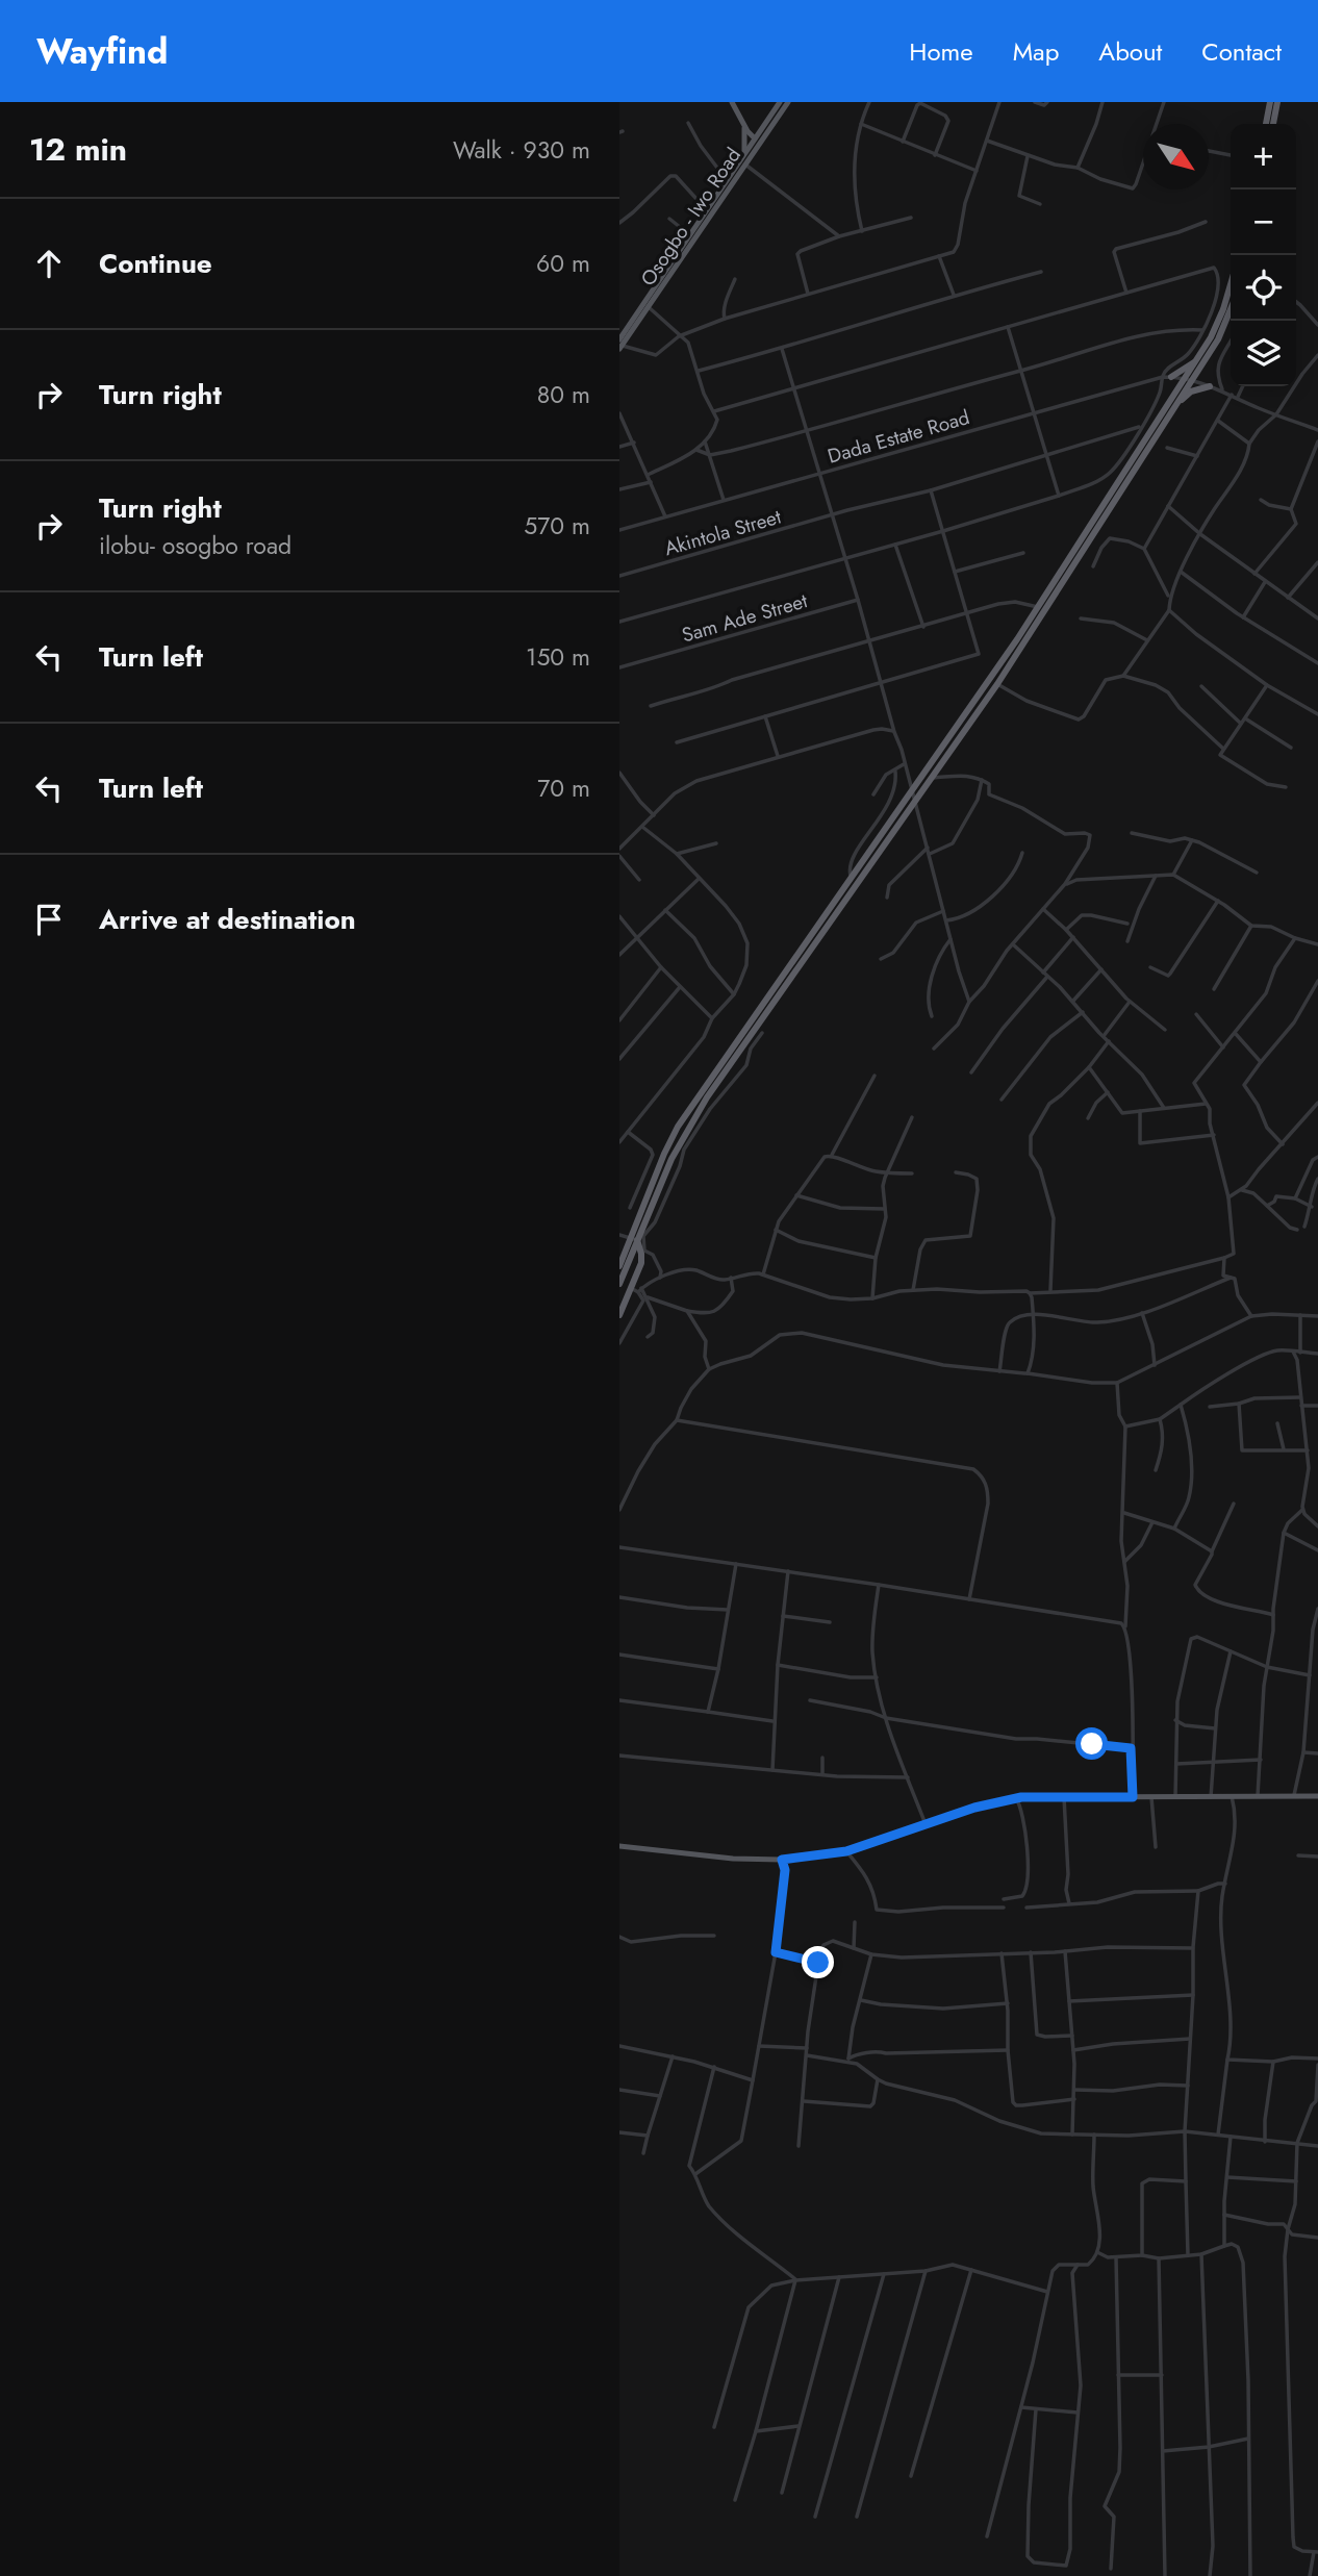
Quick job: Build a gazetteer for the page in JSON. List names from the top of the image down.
{
  "streets": {
    "main road": ["Osogbo - Iwo Road"],
    "street": ["Dada Estate Road", "Akintola Street", "Sam Ade Street"]
  },
  "north": "bottom right",
  "page": {
    "header": "Wayfind",
    "nav": [
      "Home",
      "Map",
      "About",
      "Contact"
    ],
    "heading": ["12 min", "Walk · 930 m"],
    "map_buttons": ["+", "−"],
    "list": [
      ["Continue", "60 m"],
      ["Turn right", "80 m"],
      ["Turn right", "ilobu- osogbo road", "570 m"],
      ["Turn left", "150 m"],
      ["Turn left", "70 m"],
      "Arrive at destination"
    ]
  }
}
